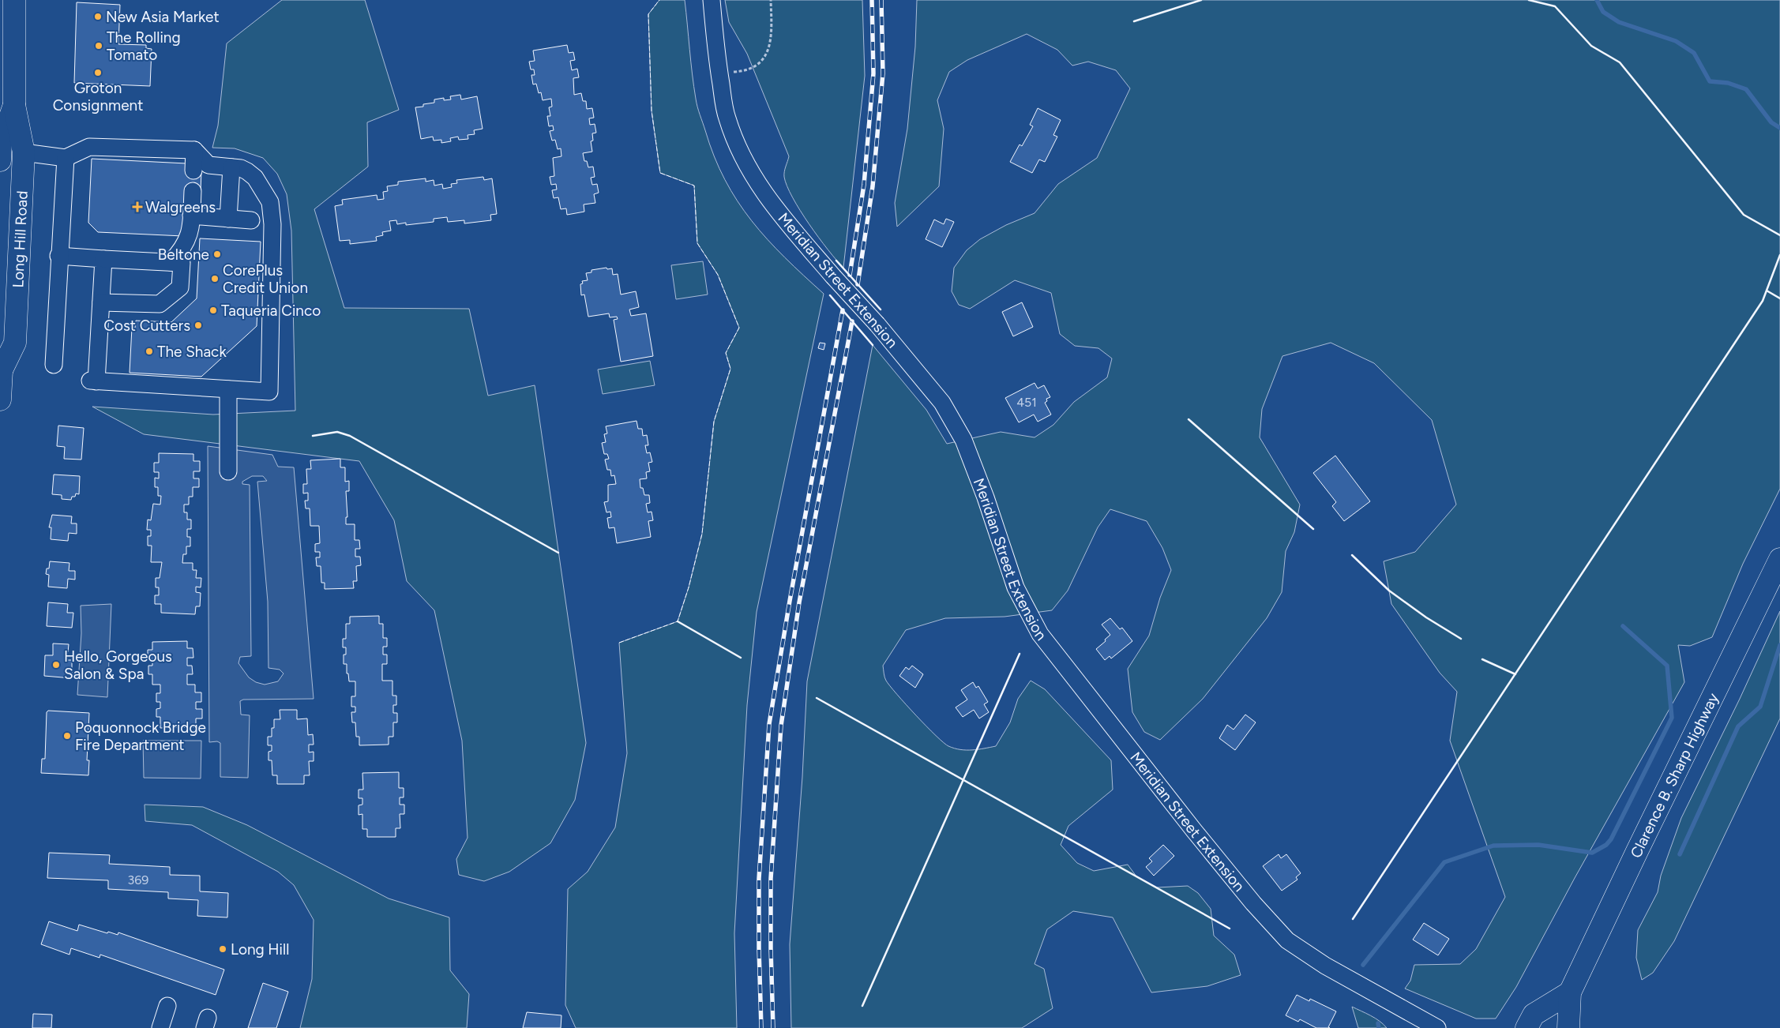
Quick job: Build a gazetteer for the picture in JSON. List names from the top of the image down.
{
  "streets": {
    "main road": ["Long Hill Road", "Clarence B. Sharp Highway"],
    "street": ["Meridian Street Extension"]
  },
  "places": {
    "other": [
      "New Asia Market",
      "The Rolling Tomato",
      "Groton Consignment",
      "Beltone",
      "CorePlus Credit Union",
      "Taqueria Cinco",
      "Cost Cutters",
      "The Shack",
      "Hello, Gorgeous Salon & Spa",
      "Poquonnock Bridge Fire Department",
      "Long Hill"
    ],
    "health": ["Walgreens"]
  },
  "house_numbers": ["451", "369"]
}
